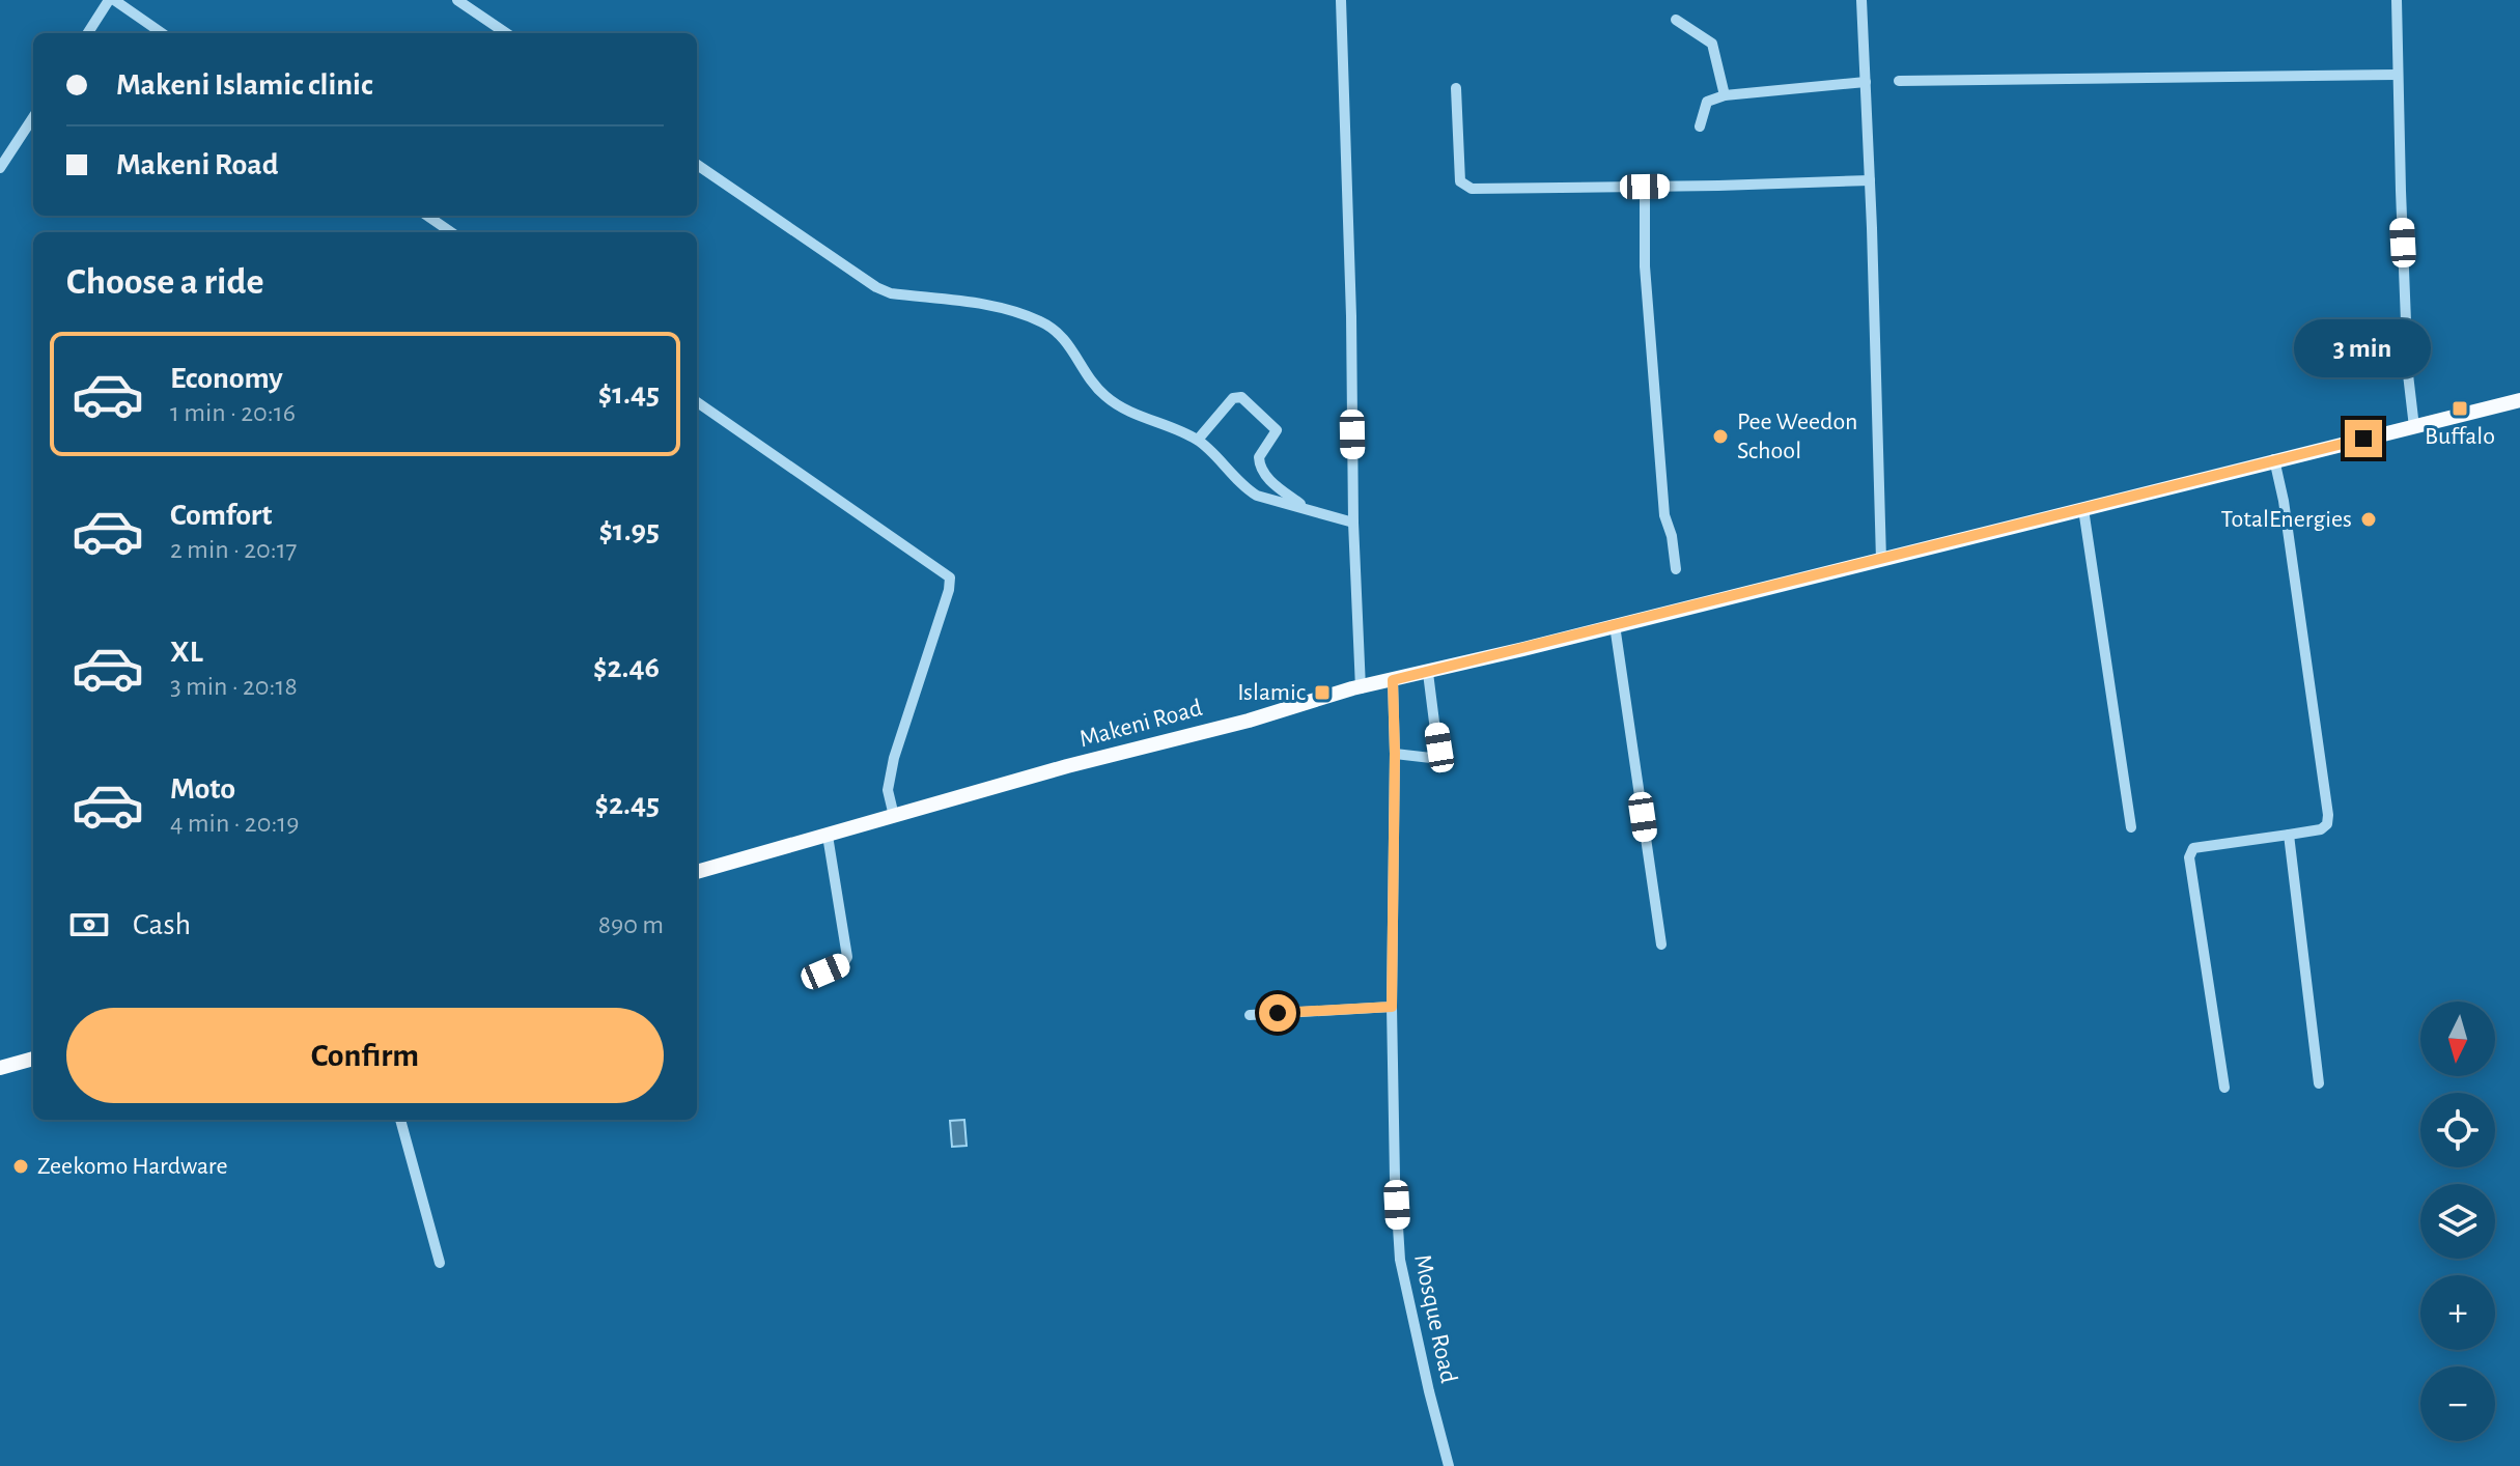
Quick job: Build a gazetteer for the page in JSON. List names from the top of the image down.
{
  "streets": {
    "main road": ["Makeni Road"],
    "street": ["Mosque Road"]
  },
  "crossings": [
    ["Makeni Road", "Mosque Road"]
  ],
  "places": {
    "transit": ["Buffalo", "Islamic"],
    "other": ["Pee Weedon School", "TotalEnergies", "Zeekomo Hardware"]
  },
  "north": "bottom",
  "page": {
    "banner": ["Makeni Islamic clinic", "Makeni Road"],
    "heading": "Choose a ride",
    "bubble": "3 min",
    "list": [
      {
        "name": "Economy",
        "note": "1 min · 20:16",
        "value": "$1.45"
      },
      {
        "name": "Comfort",
        "note": "2 min · 20:17",
        "value": "$1.95"
      },
      {
        "name": "XL",
        "note": "3 min · 20:18",
        "value": "$2.46"
      },
      {
        "name": "Moto",
        "note": "4 min · 20:19",
        "value": "$2.45"
      }
    ],
    "pay": ["Cash", "890 m"],
    "buttons": "Confirm",
    "map_buttons": ["+", "−"]
  }
}
